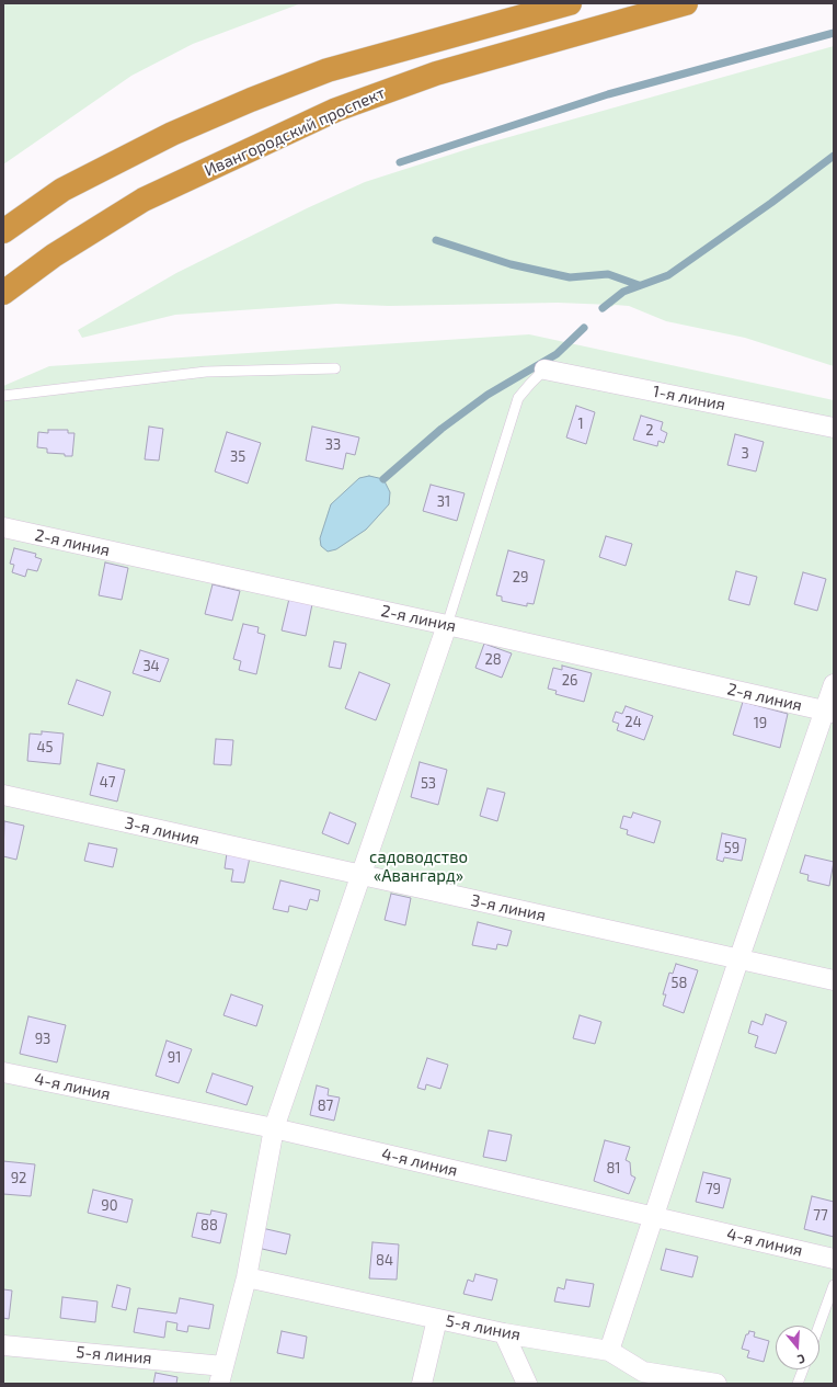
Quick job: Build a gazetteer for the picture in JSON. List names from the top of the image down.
{
  "streets": {
    "highway": ["Ивангородский проспект"],
    "street": [
      "1-я линия",
      "2-я линия",
      "3-я линия",
      "4-я линия",
      "5-я линия"
    ]
  },
  "parks": ["садоводство «Авангард»"],
  "house_numbers": [
    "1",
    "2",
    "33",
    "3",
    "35",
    "31",
    "29",
    "28",
    "34",
    "26",
    "24",
    "19",
    "45",
    "47",
    "53",
    "59",
    "58",
    "93",
    "91",
    "87",
    "81",
    "92",
    "79",
    "90",
    "77",
    "88",
    "84"
  ],
  "north": "bottom"
}
